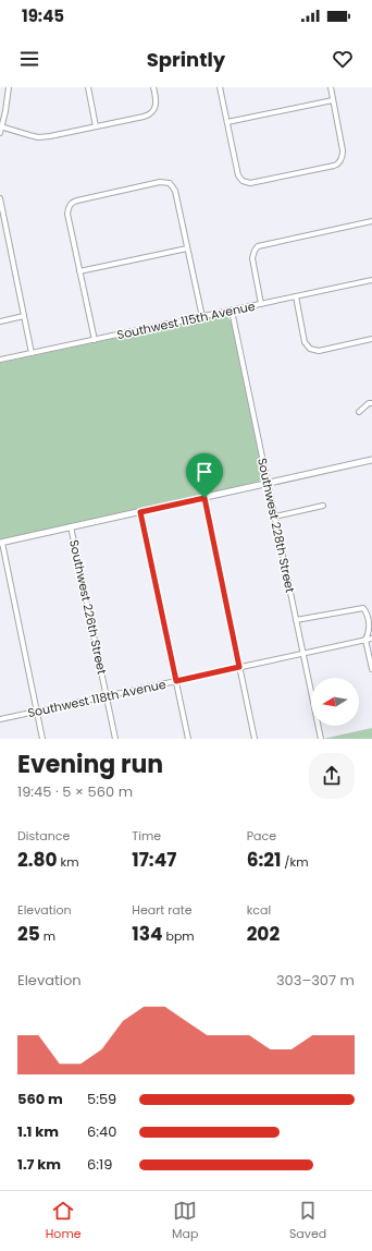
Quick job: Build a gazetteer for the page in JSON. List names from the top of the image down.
{
  "streets": {
    "street": [
      "Southwest 115th Avenue",
      "Southwest 228th Street",
      "Southwest 226th Street",
      "Southwest 118th Avenue"
    ]
  },
  "crossings": [
    ["Southwest 115th Avenue", "Southwest 228th Street"],
    ["Southwest 228th Street", "Southwest 118th Avenue"],
    ["Southwest 226th Street", "Southwest 118th Avenue"]
  ],
  "north": "left",
  "page": {
    "status": "19:45",
    "header": "Sprintly",
    "heading": ["Evening run", "19:45 · 5 × 560 m"],
    "stats": [
      ["Distance", "2.80 km"],
      ["Time", "17:47"],
      ["Pace", "6:21 /km"],
      ["Elevation", "25 m"],
      ["Heart rate", "134 bpm"],
      ["kcal", "202"]
    ],
    "chart": ["Elevation", "303–307 m"],
    "list": [
      {
        "name": "560 m",
        "note": "5:59"
      },
      {
        "name": "1.1 km",
        "note": "6:40"
      },
      {
        "name": "1.7 km",
        "note": "6:19"
      }
    ],
    "tabs": ["Home", "Map", "Saved"]
  }
}
